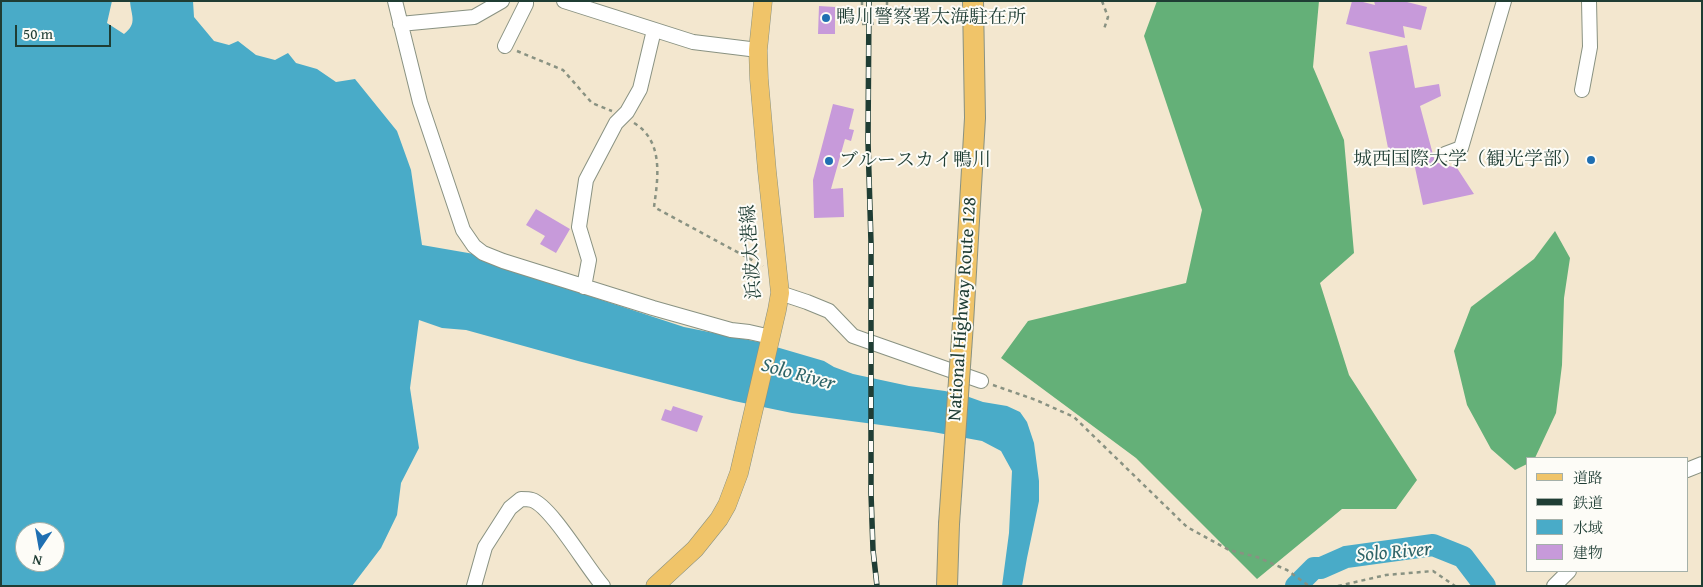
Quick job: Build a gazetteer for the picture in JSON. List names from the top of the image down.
{
  "streets": {
    "highway": ["National Highway Route 128"],
    "main road": ["浜波太港線"]
  },
  "water": ["Solo River"],
  "places": ["鴨川警察署太海駐在所", "城西国際大学（観光学部）", "ブルースカイ鴨川"],
  "legend": [
    "道路",
    "鉄道",
    "水域",
    "建物"
  ],
  "scale_bar": "50 m",
  "north": "bottom"
}
